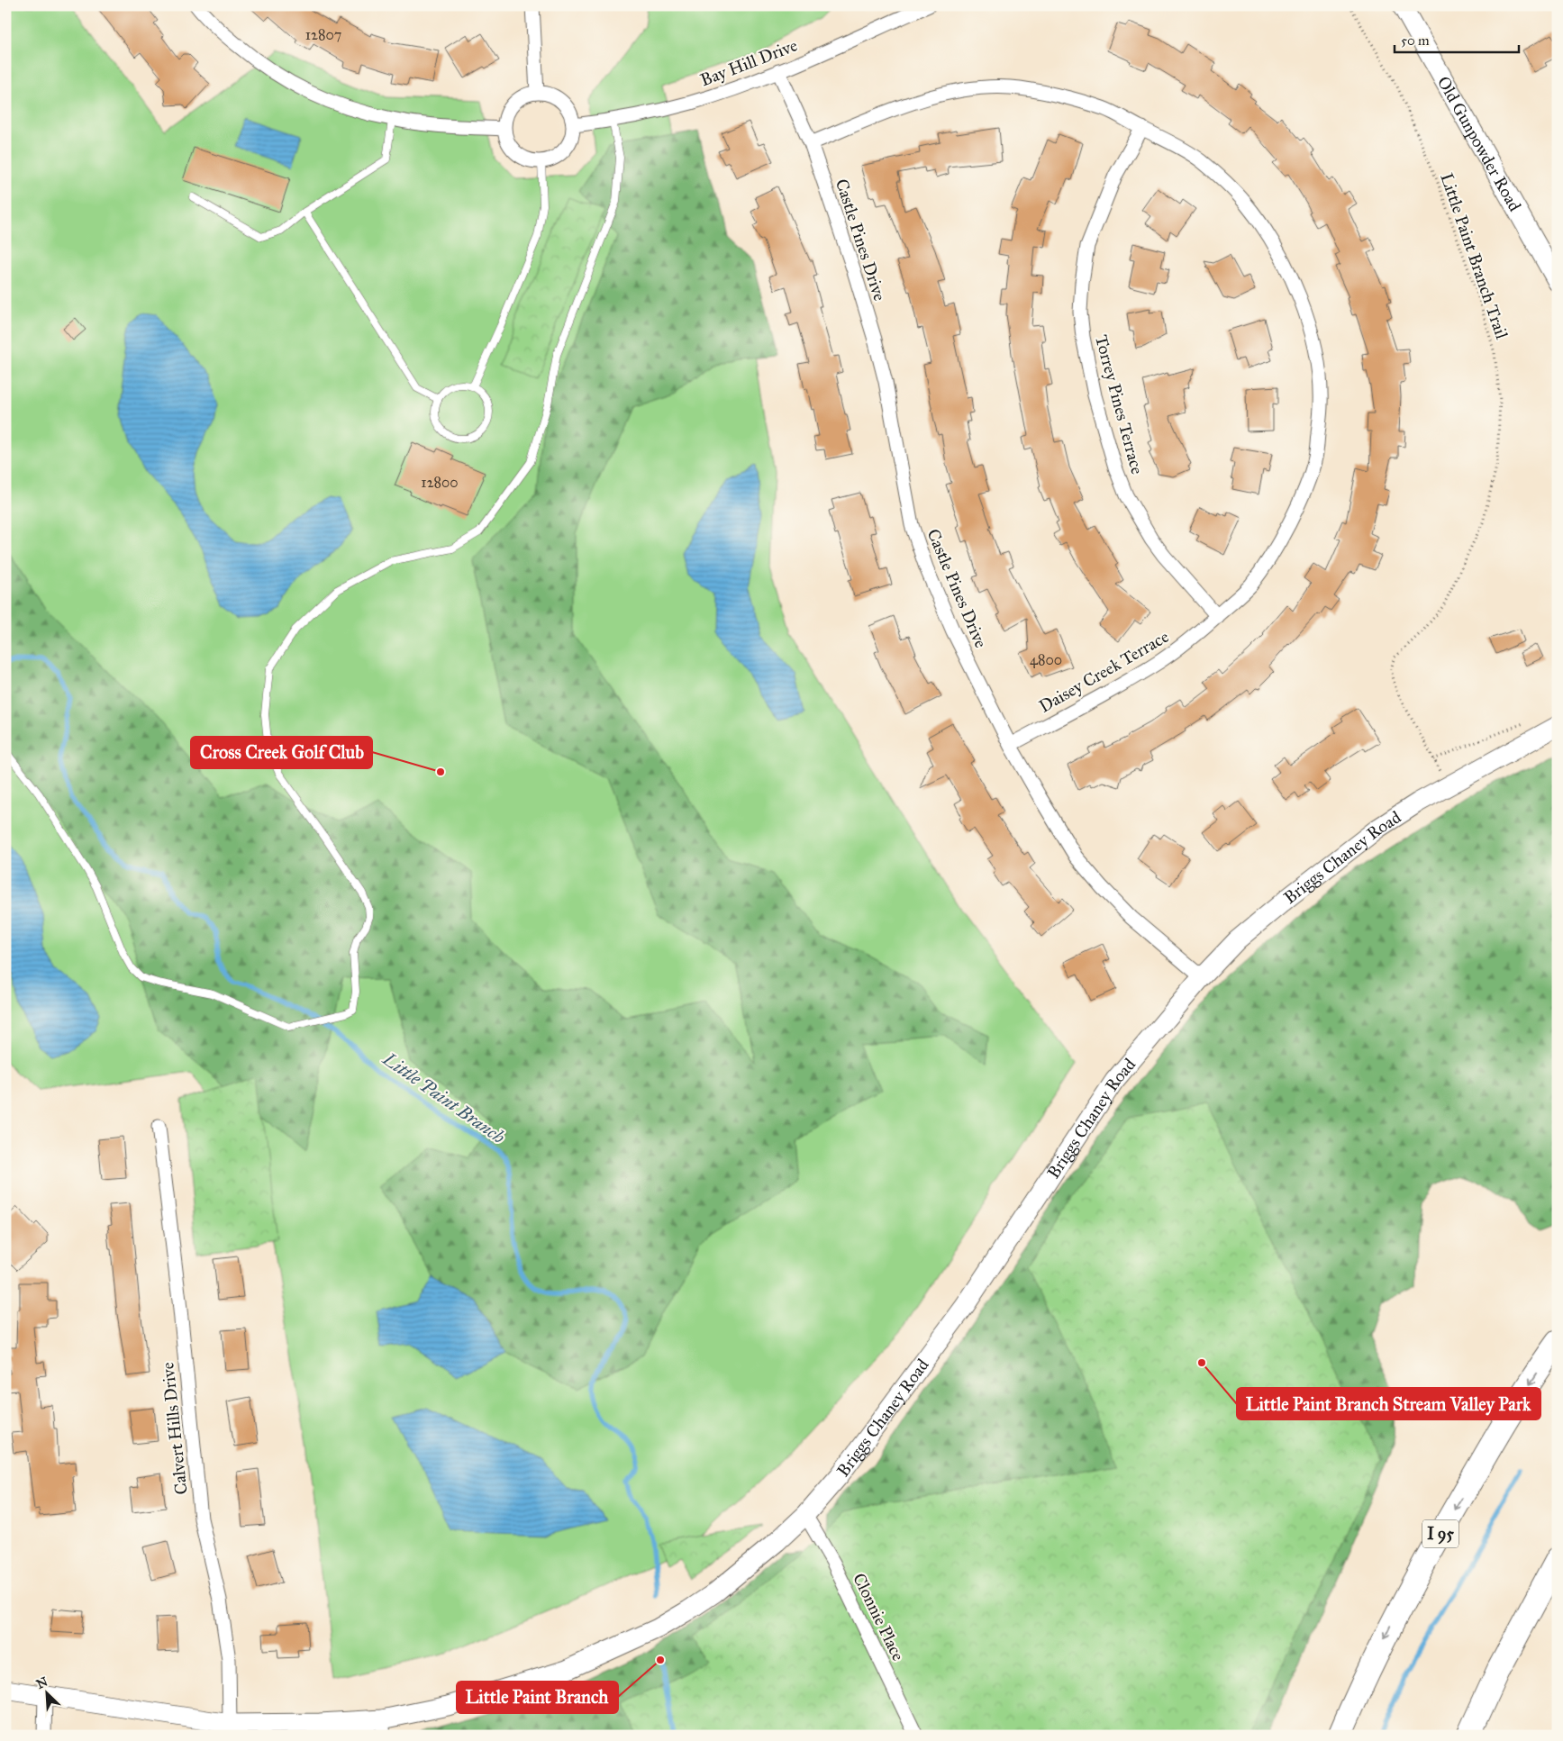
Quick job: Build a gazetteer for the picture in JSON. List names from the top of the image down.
{
  "streets": {
    "highway": ["I 95"],
    "main road": ["Old Gunpowder Road", "Briggs Chaney Road"],
    "street": [
      "Bay Hill Drive",
      "Castle Pines Drive",
      "Torrey Pines Terrace",
      "Daisey Creek Terrace",
      "Calvert Hills Drive",
      "Clonnie Place"
    ],
    "path": ["Little Paint Branch Trail"]
  },
  "crossings": [
    ["Bay Hill Drive", "Castle Pines Drive"],
    ["Castle Pines Drive", "Daisey Creek Terrace"],
    ["Castle Pines Drive", "Briggs Chaney Road"],
    ["Little Paint Branch Trail", "Briggs Chaney Road"],
    ["Torrey Pines Terrace", "Daisey Creek Terrace"],
    ["Briggs Chaney Road", "Calvert Hills Drive"],
    ["Briggs Chaney Road", "Clonnie Place"]
  ],
  "water": ["Little Paint Branch"],
  "places": ["Cross Creek Golf Club", "Little Paint Branch Stream Valley Park", "Little Paint Branch"],
  "house_numbers": ["12807", "12800", "4800"],
  "scale_bar": "50 m",
  "north": "top left"
}
